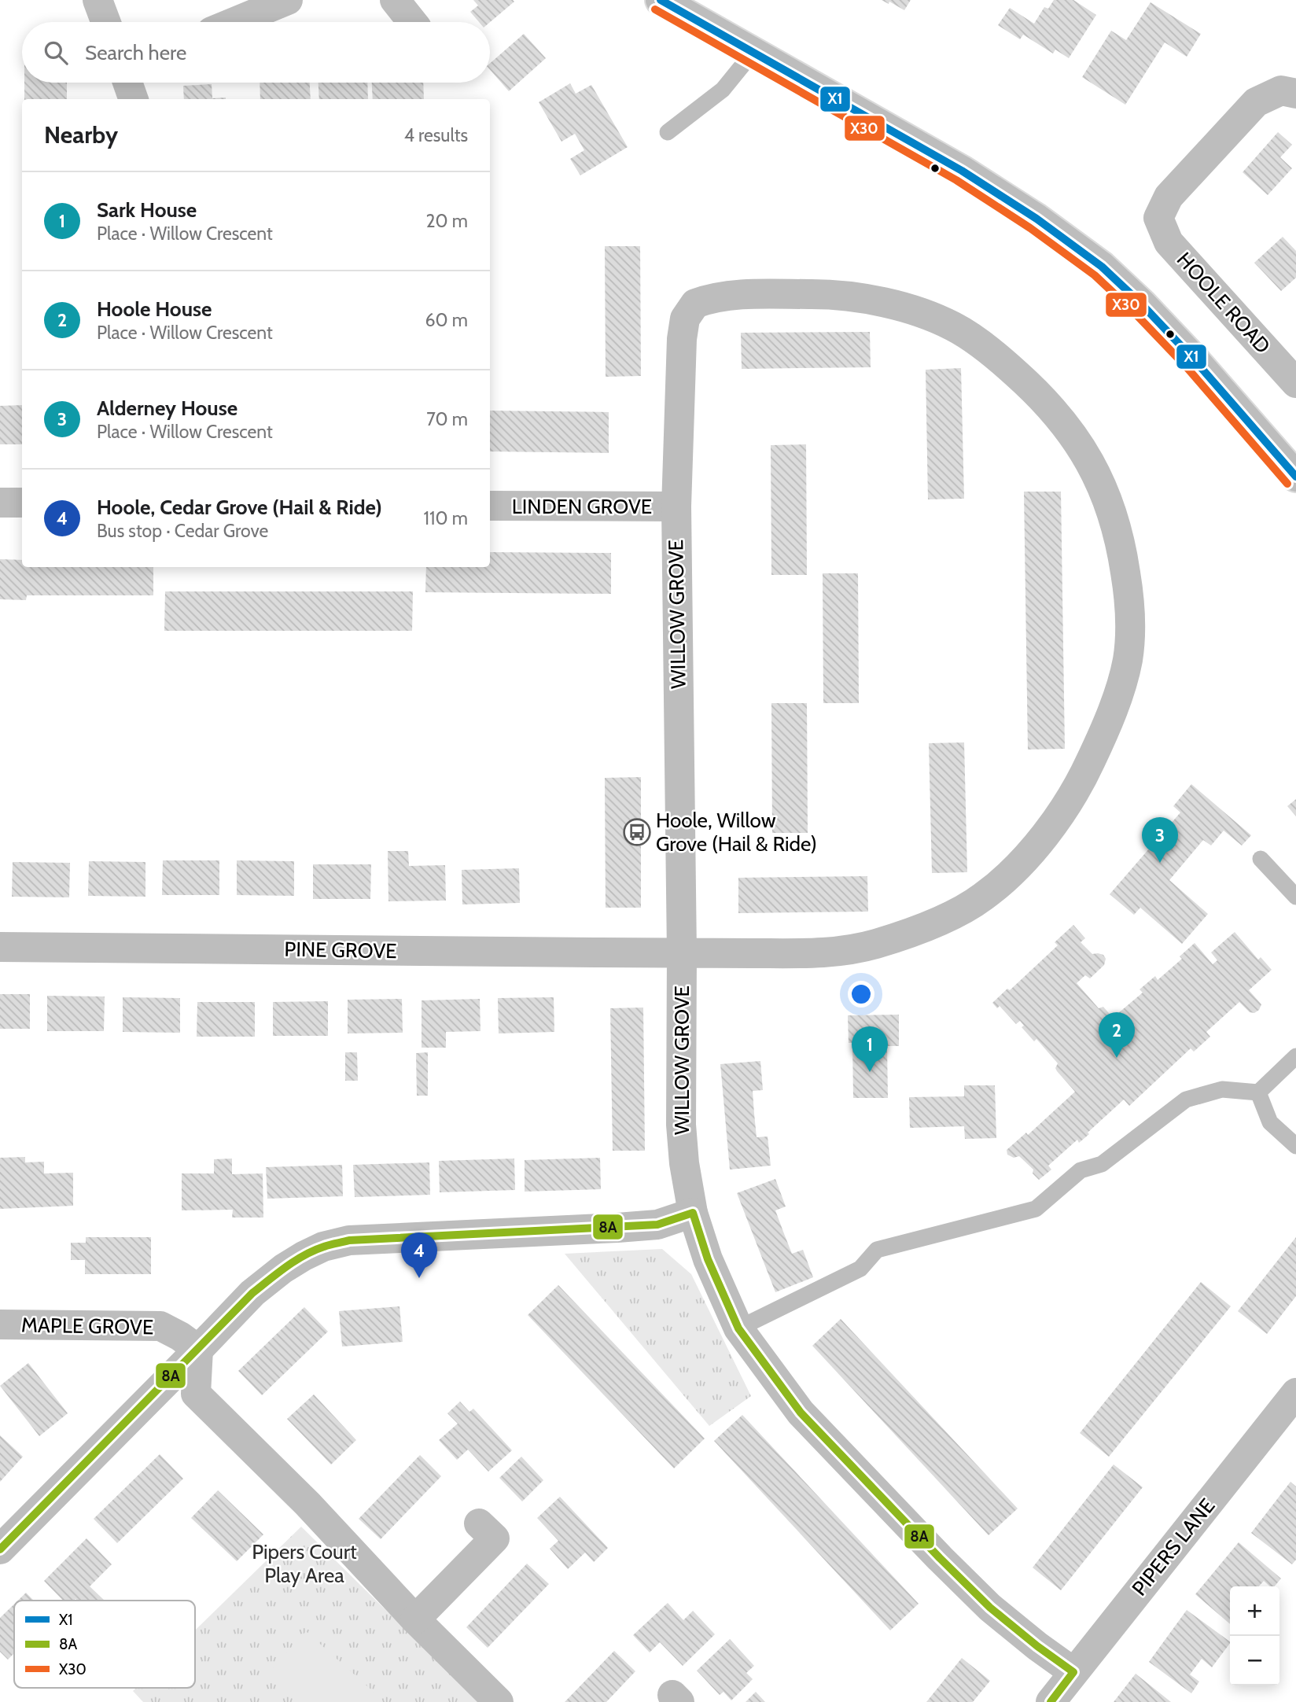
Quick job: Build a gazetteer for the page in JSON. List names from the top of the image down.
{
  "streets": {
    "main road": [
      "HOOLE ROAD",
      "LINDEN GROVE",
      "WILLOW GROVE",
      "PINE GROVE",
      "MAPLE GROVE",
      "PIPERS LANE"
    ]
  },
  "crossings": [
    ["LINDEN GROVE", "WILLOW GROVE"],
    ["WILLOW GROVE", "PINE GROVE"],
    ["WILLOW GROVE", "PIPERS LANE"]
  ],
  "parks": ["Pipers Court Play Area"],
  "places": {
    "bus stop": ["Hoole, Willow Grove (Hail & Ride)"]
  },
  "lines": ["transit line X1", "transit line X30", "transit line 8A"],
  "legend": ["X1", "8A", "X30"],
  "page": {
    "search": "Search here",
    "heading": ["Nearby", "4 results"],
    "list": [
      {
        "mark": "1",
        "name": "Sark House",
        "note": "Place · Willow Crescent",
        "value": "20 m"
      },
      {
        "mark": "2",
        "name": "Hoole House",
        "note": "Place · Willow Crescent",
        "value": "60 m"
      },
      {
        "mark": "3",
        "name": "Alderney House",
        "note": "Place · Willow Crescent",
        "value": "70 m"
      },
      {
        "mark": "4",
        "name": "Hoole, Cedar Grove (Hail & Ride)",
        "note": "Bus stop · Cedar Grove",
        "value": "110 m"
      }
    ],
    "pins": [
      "3",
      "2",
      "1",
      "4"
    ],
    "map_buttons": ["+", "−"]
  }
}
